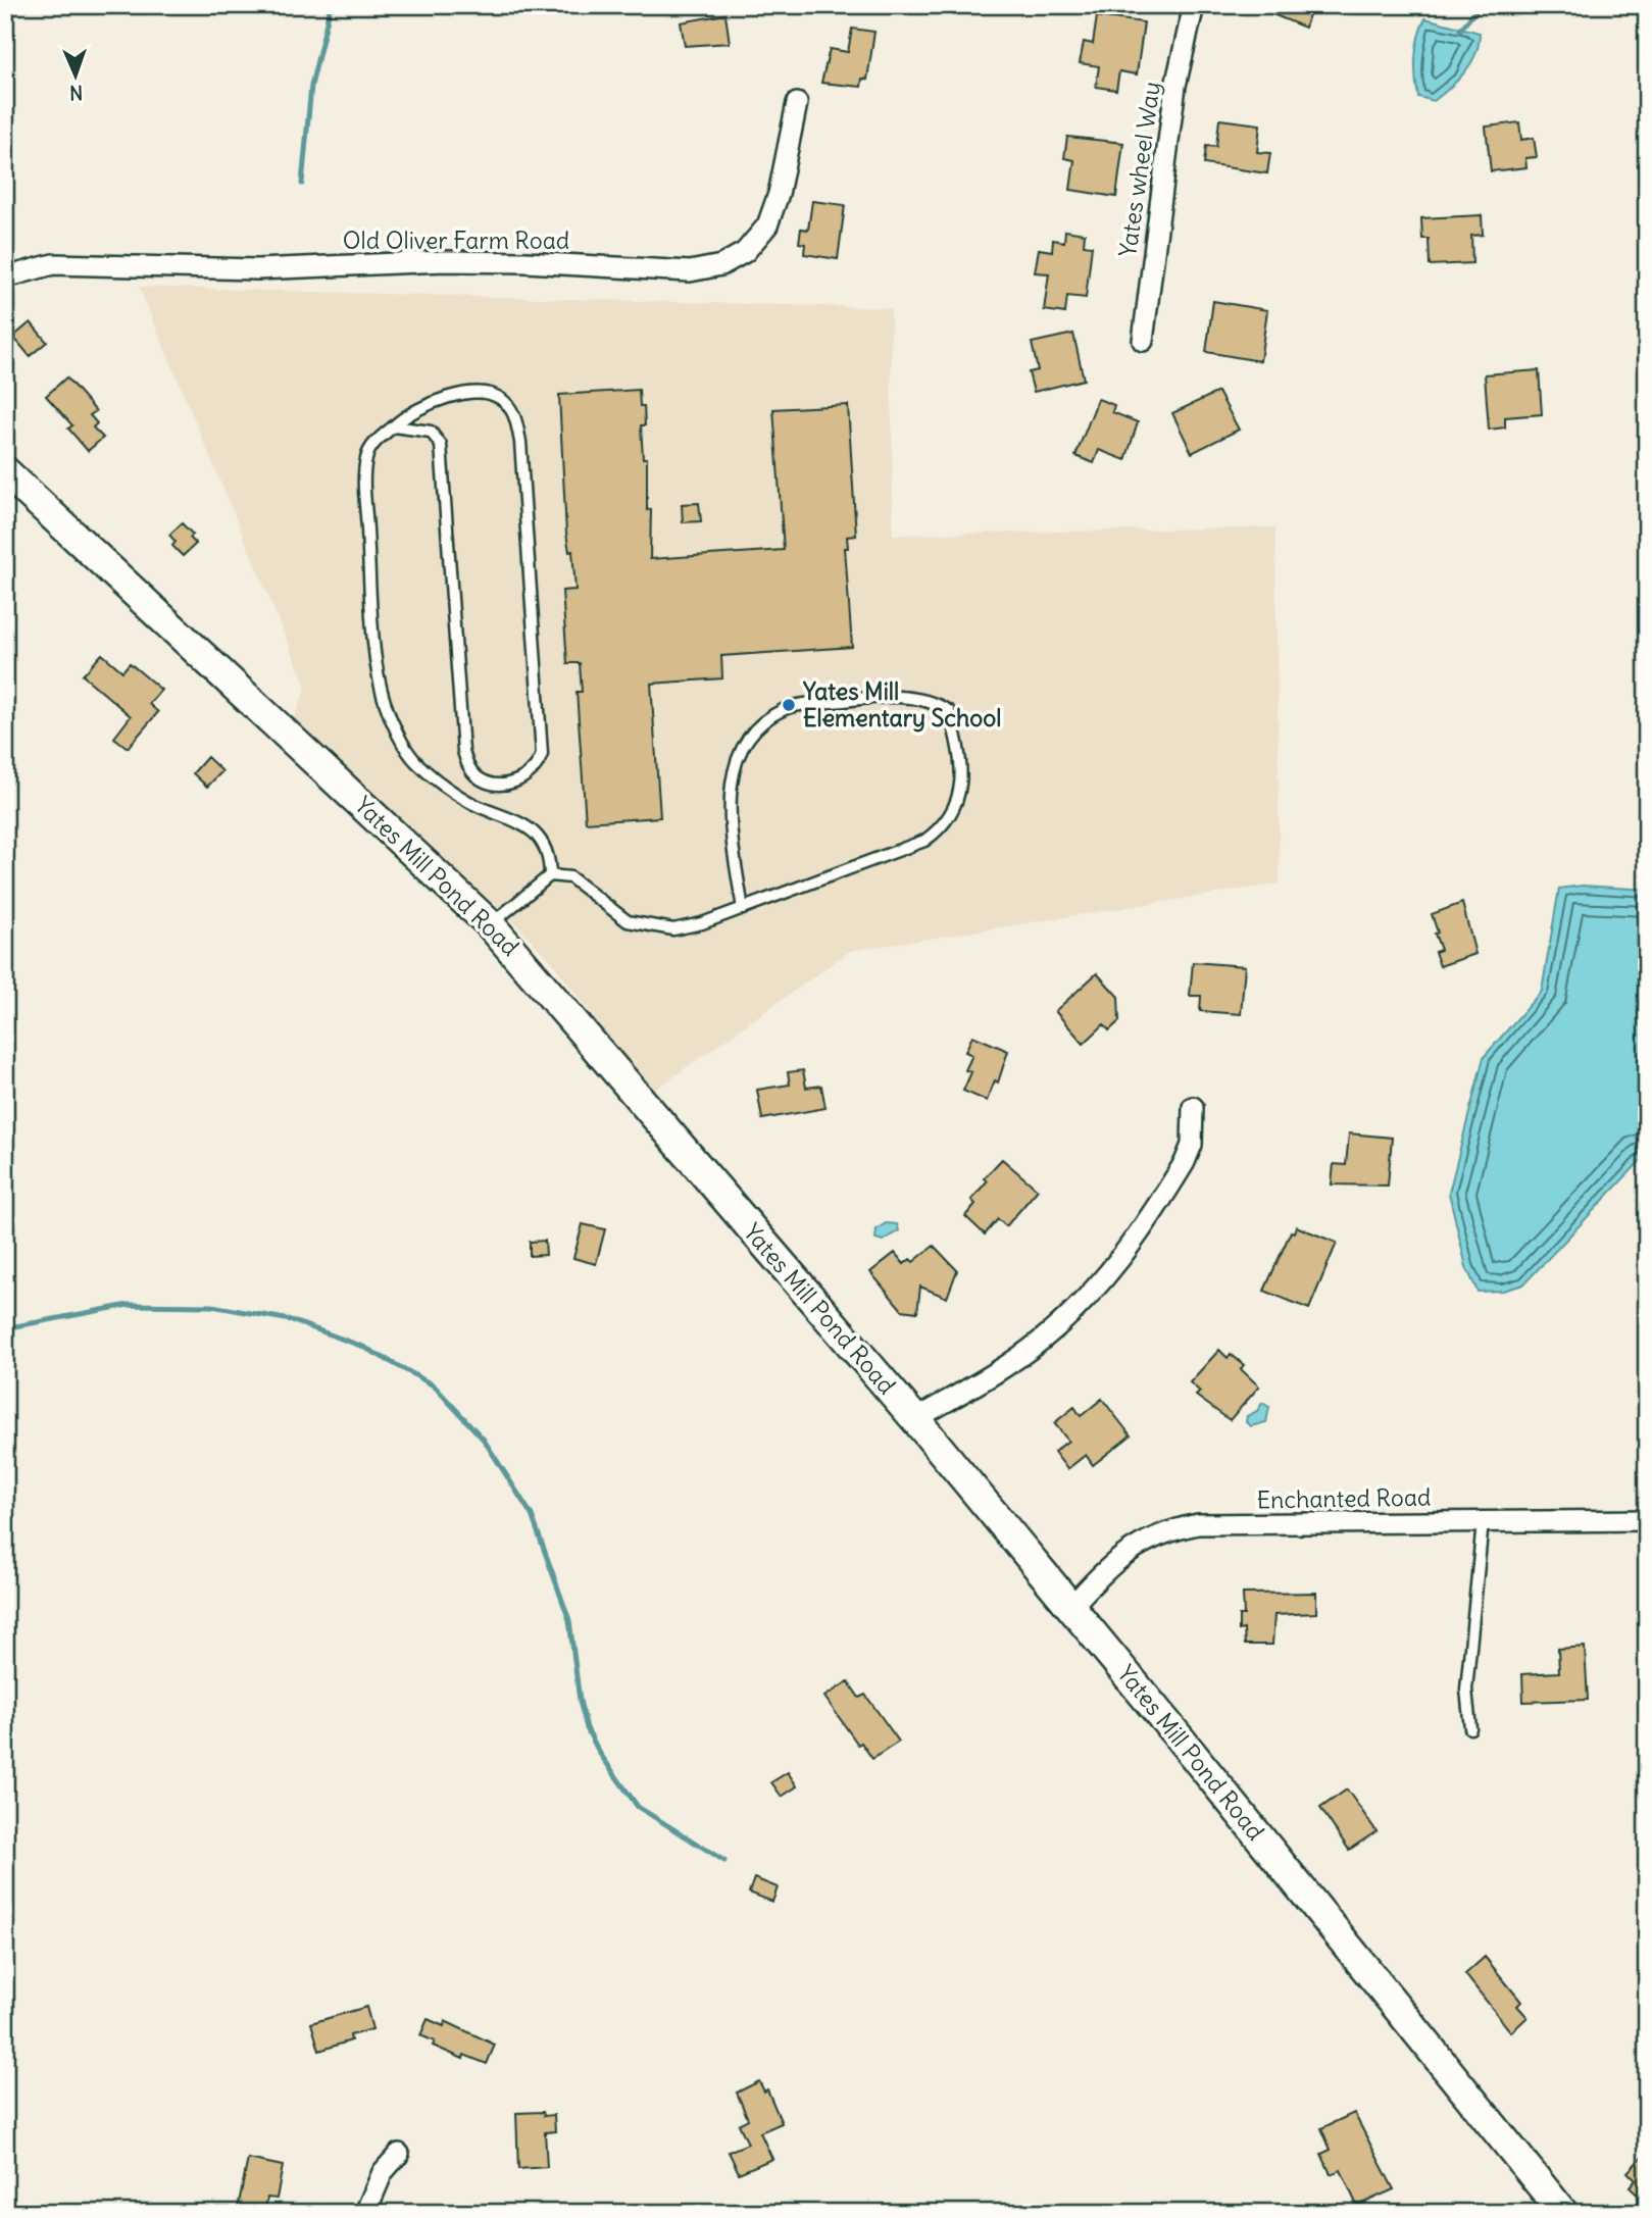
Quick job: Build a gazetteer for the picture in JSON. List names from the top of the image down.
{
  "streets": {
    "street": [
      "Yates wheel Way",
      "Old Oliver Farm Road",
      "Yates Mill Pond Road",
      "Enchanted Road"
    ]
  },
  "crossings": [
    ["Yates Mill Pond Road", "Enchanted Road"]
  ],
  "places": ["Yates Mill Elementary School"],
  "north": "bottom"
}
